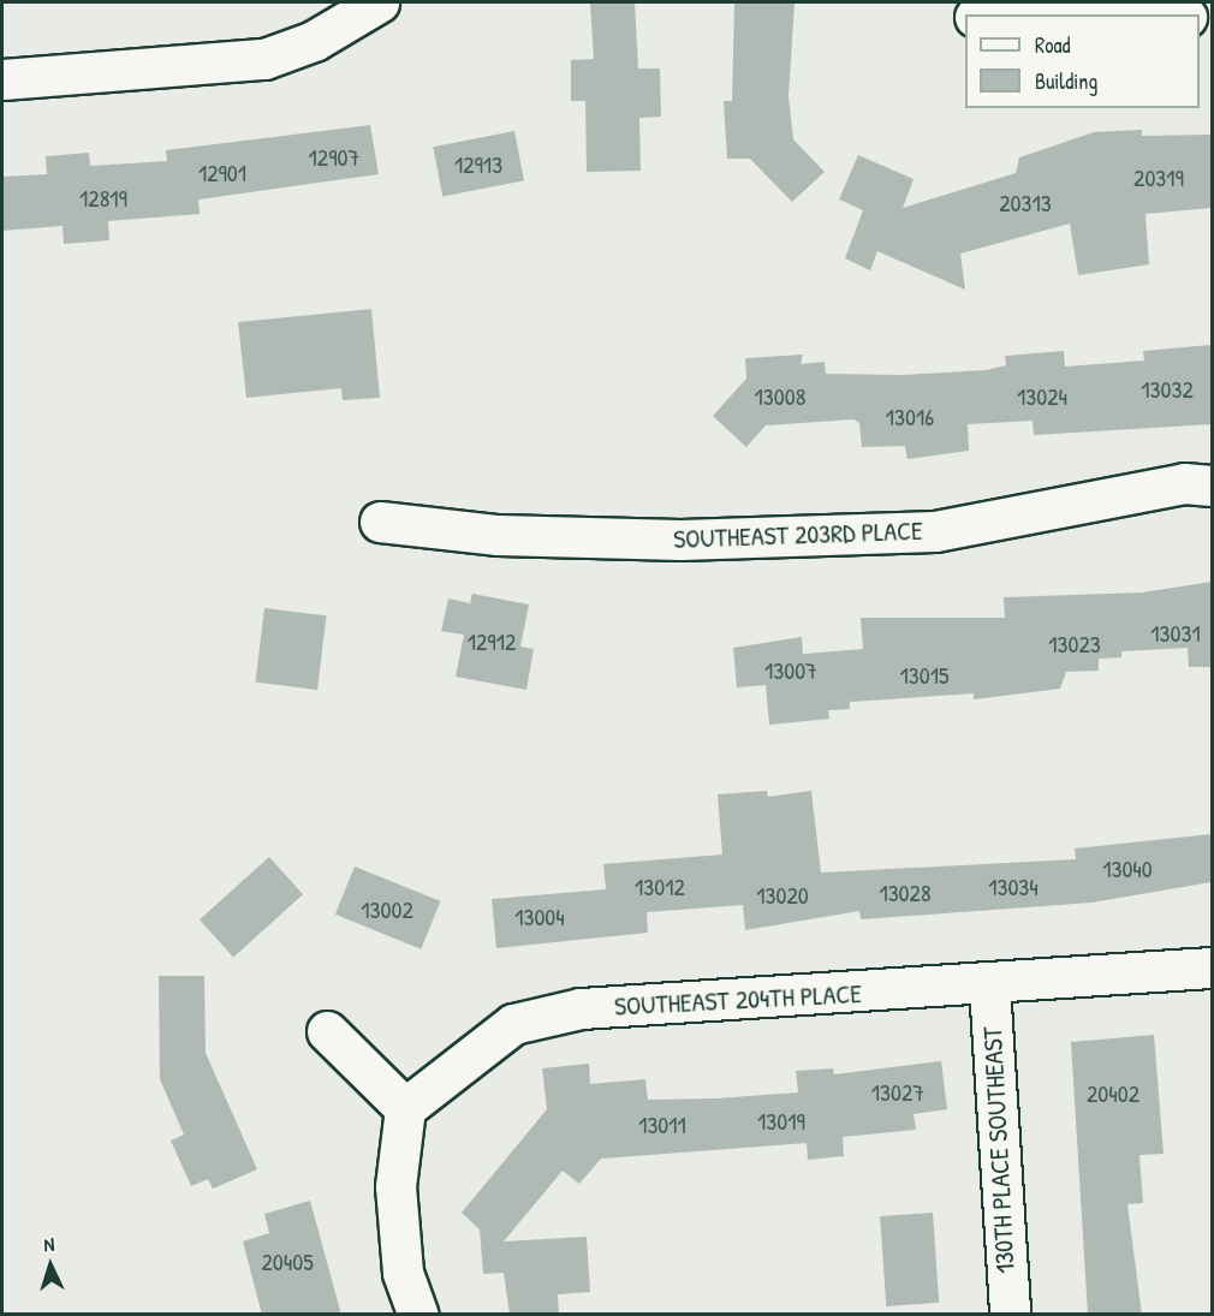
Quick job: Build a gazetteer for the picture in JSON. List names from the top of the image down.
{
  "streets": {
    "street": ["SOUTHEAST 203RD PLACE", "SOUTHEAST 204TH PLACE", "130TH PLACE SOUTHEAST"]
  },
  "crossings": [
    ["SOUTHEAST 204TH PLACE", "130TH PLACE SOUTHEAST"]
  ],
  "house_numbers": [
    "12907",
    "12913",
    "12901",
    "20319",
    "12819",
    "20313",
    "13032",
    "13008",
    "13024",
    "13016",
    "13031",
    "12912",
    "13023",
    "13007",
    "13015",
    "13040",
    "13012",
    "13034",
    "13028",
    "13020",
    "13002",
    "13004",
    "13027",
    "20402",
    "13019",
    "13011",
    "20405"
  ],
  "legend": ["Road", "Building"],
  "north": "top"
}
